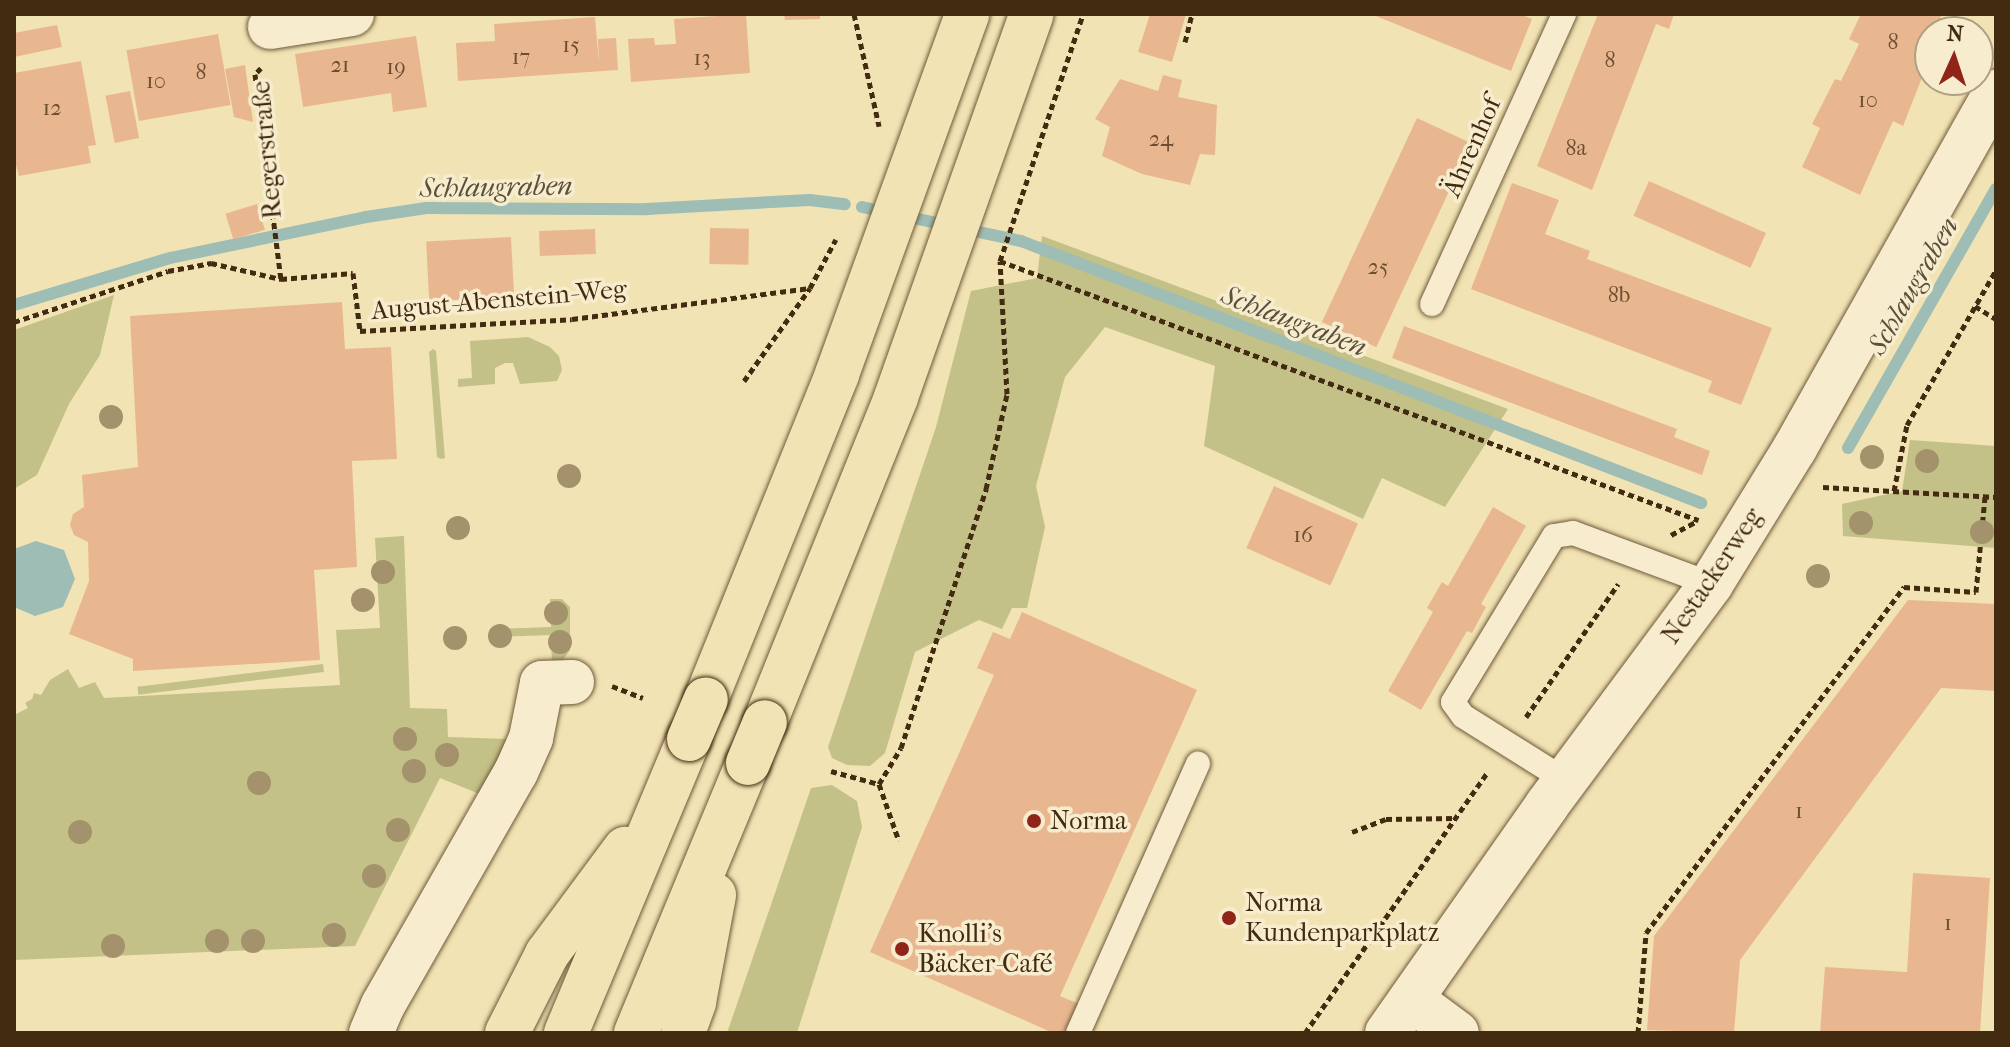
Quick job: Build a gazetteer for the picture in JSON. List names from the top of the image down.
{
  "streets": {
    "street": ["Nestackerweg"],
    "lane": ["Ährenhof"],
    "path": ["Regerstraße", "August-Abenstein-Weg"]
  },
  "crossings": [
    ["Regerstraße", "August-Abenstein-Weg"]
  ],
  "water": ["Schlaugraben"],
  "places": ["Norma", "Norma Kundenparkplatz", "Knolli's Bäcker-Café"],
  "house_numbers": [
    "8",
    "15",
    "17",
    "13",
    "8",
    "21",
    "19",
    "8",
    "10",
    "10",
    "12",
    "24",
    "8a",
    "25",
    "8b",
    "16",
    "1",
    "1"
  ],
  "north": "top"
}
